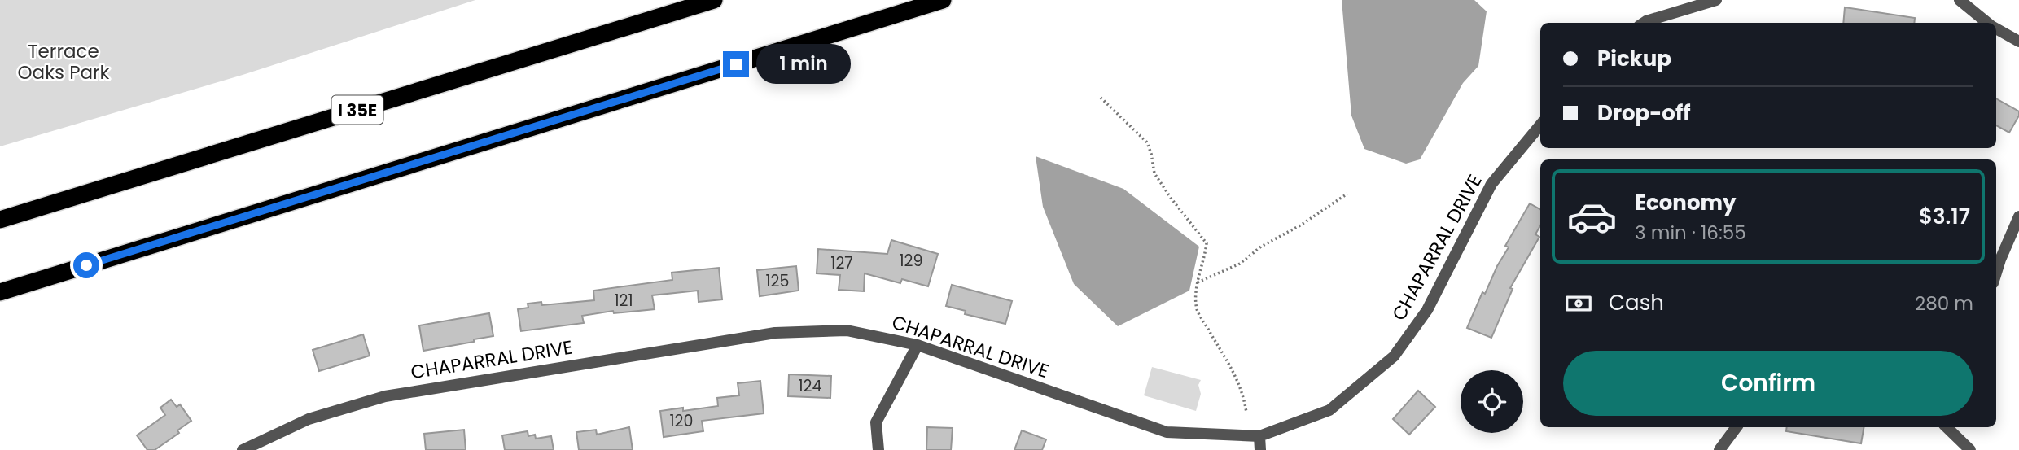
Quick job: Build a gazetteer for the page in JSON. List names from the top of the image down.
{
  "streets": {
    "highway": ["I 35E"],
    "street": ["CHAPARRAL DRIVE"]
  },
  "parks": ["Terrace Oaks Park"],
  "house_numbers": [
    "129",
    "127",
    "125",
    "121",
    "124",
    "120"
  ],
  "page": {
    "banner": ["Pickup", "Drop-off"],
    "bubble": "1 min",
    "list": [
      {
        "name": "Economy",
        "note": "3 min · 16:55",
        "value": "$3.17"
      }
    ],
    "pay": ["Cash", "280 m"],
    "buttons": "Confirm"
  }
}
